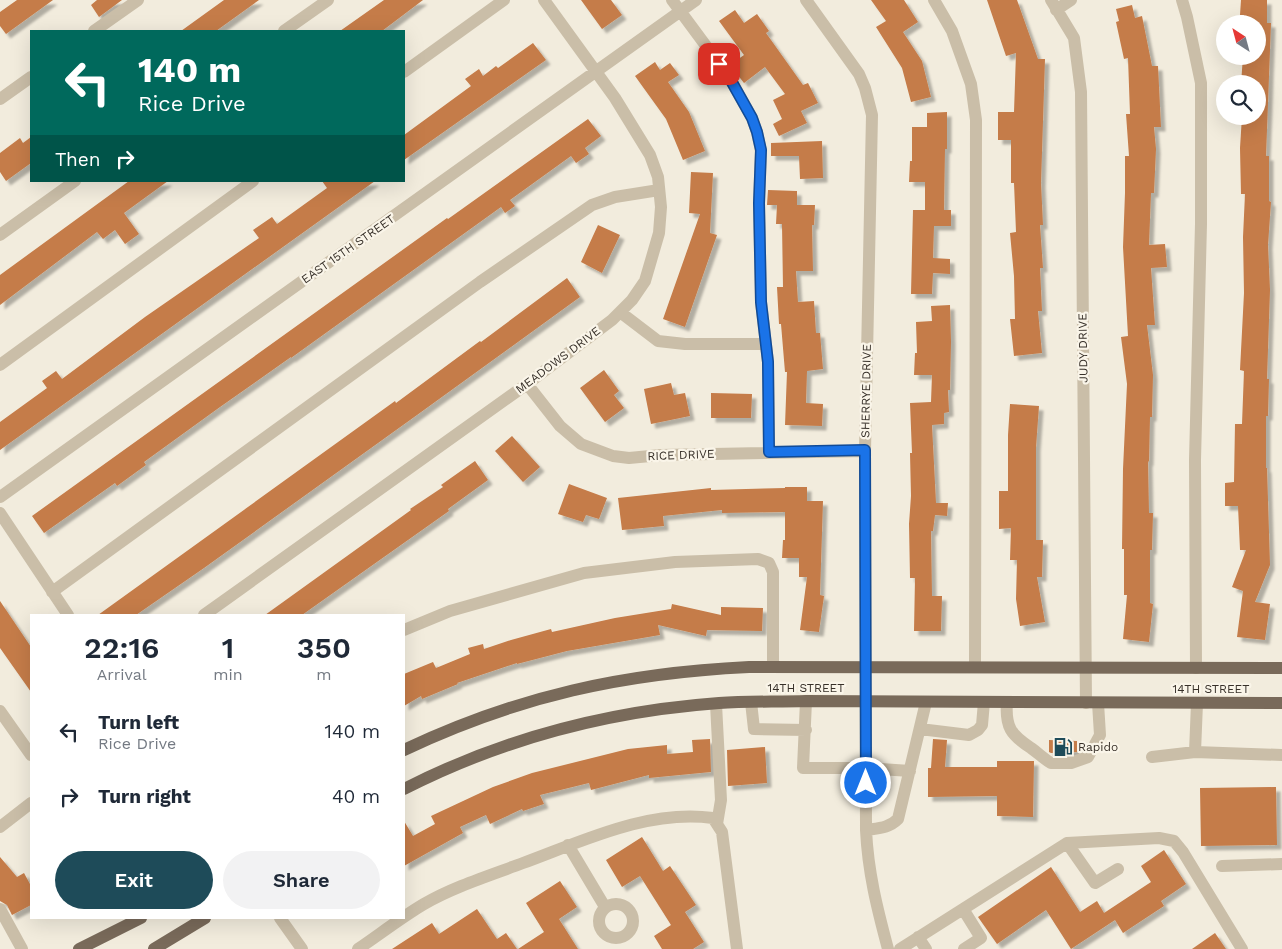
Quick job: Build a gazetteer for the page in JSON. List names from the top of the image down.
{
  "streets": {
    "main road": ["14TH STREET"],
    "street": [
      "EAST 15TH STREET",
      "JUDY DRIVE",
      "MEADOWS DRIVE",
      "SHERRYE DRIVE",
      "RICE DRIVE"
    ]
  },
  "crossings": [
    ["EAST 15TH STREET", "MEADOWS DRIVE"],
    ["JUDY DRIVE", "14TH STREET"],
    ["MEADOWS DRIVE", "RICE DRIVE"],
    ["SHERRYE DRIVE", "RICE DRIVE"],
    ["SHERRYE DRIVE", "14TH STREET"]
  ],
  "places": {
    "fuel station": ["Rapido"]
  },
  "north": "top left",
  "page": {
    "turn": ["140 m", "Rice Drive"],
    "then": "Then",
    "eta": [
      "22:16",
      "Arrival",
      "1",
      "min",
      "350",
      "m"
    ],
    "list": [
      {
        "name": "Turn left",
        "note": "Rice Drive",
        "value": "140 m"
      },
      {
        "name": "Turn right",
        "value": "40 m"
      }
    ],
    "buttons": ["Exit", "Share"]
  }
}
